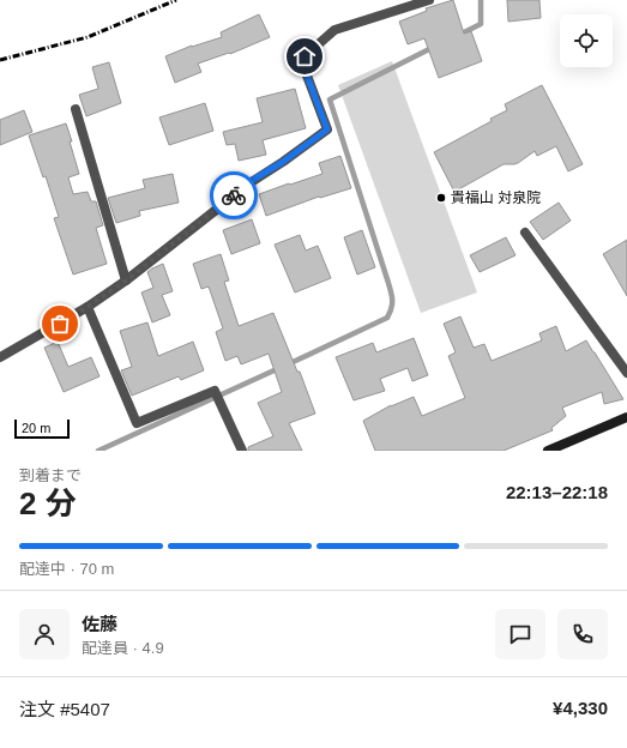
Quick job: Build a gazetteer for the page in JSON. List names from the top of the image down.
{
  "places": ["貴福山 対泉院"],
  "scale_bar": "20 m",
  "page": {
    "scale": "20 m",
    "heading": ["2 分", "到着まで", "22:13–22:18"],
    "panel": [
      "佐藤",
      "配達員 · 4.9",
      "注文 #5407",
      "¥4,330"
    ],
    "bar": "配達中 · 70 m"
  }
}
